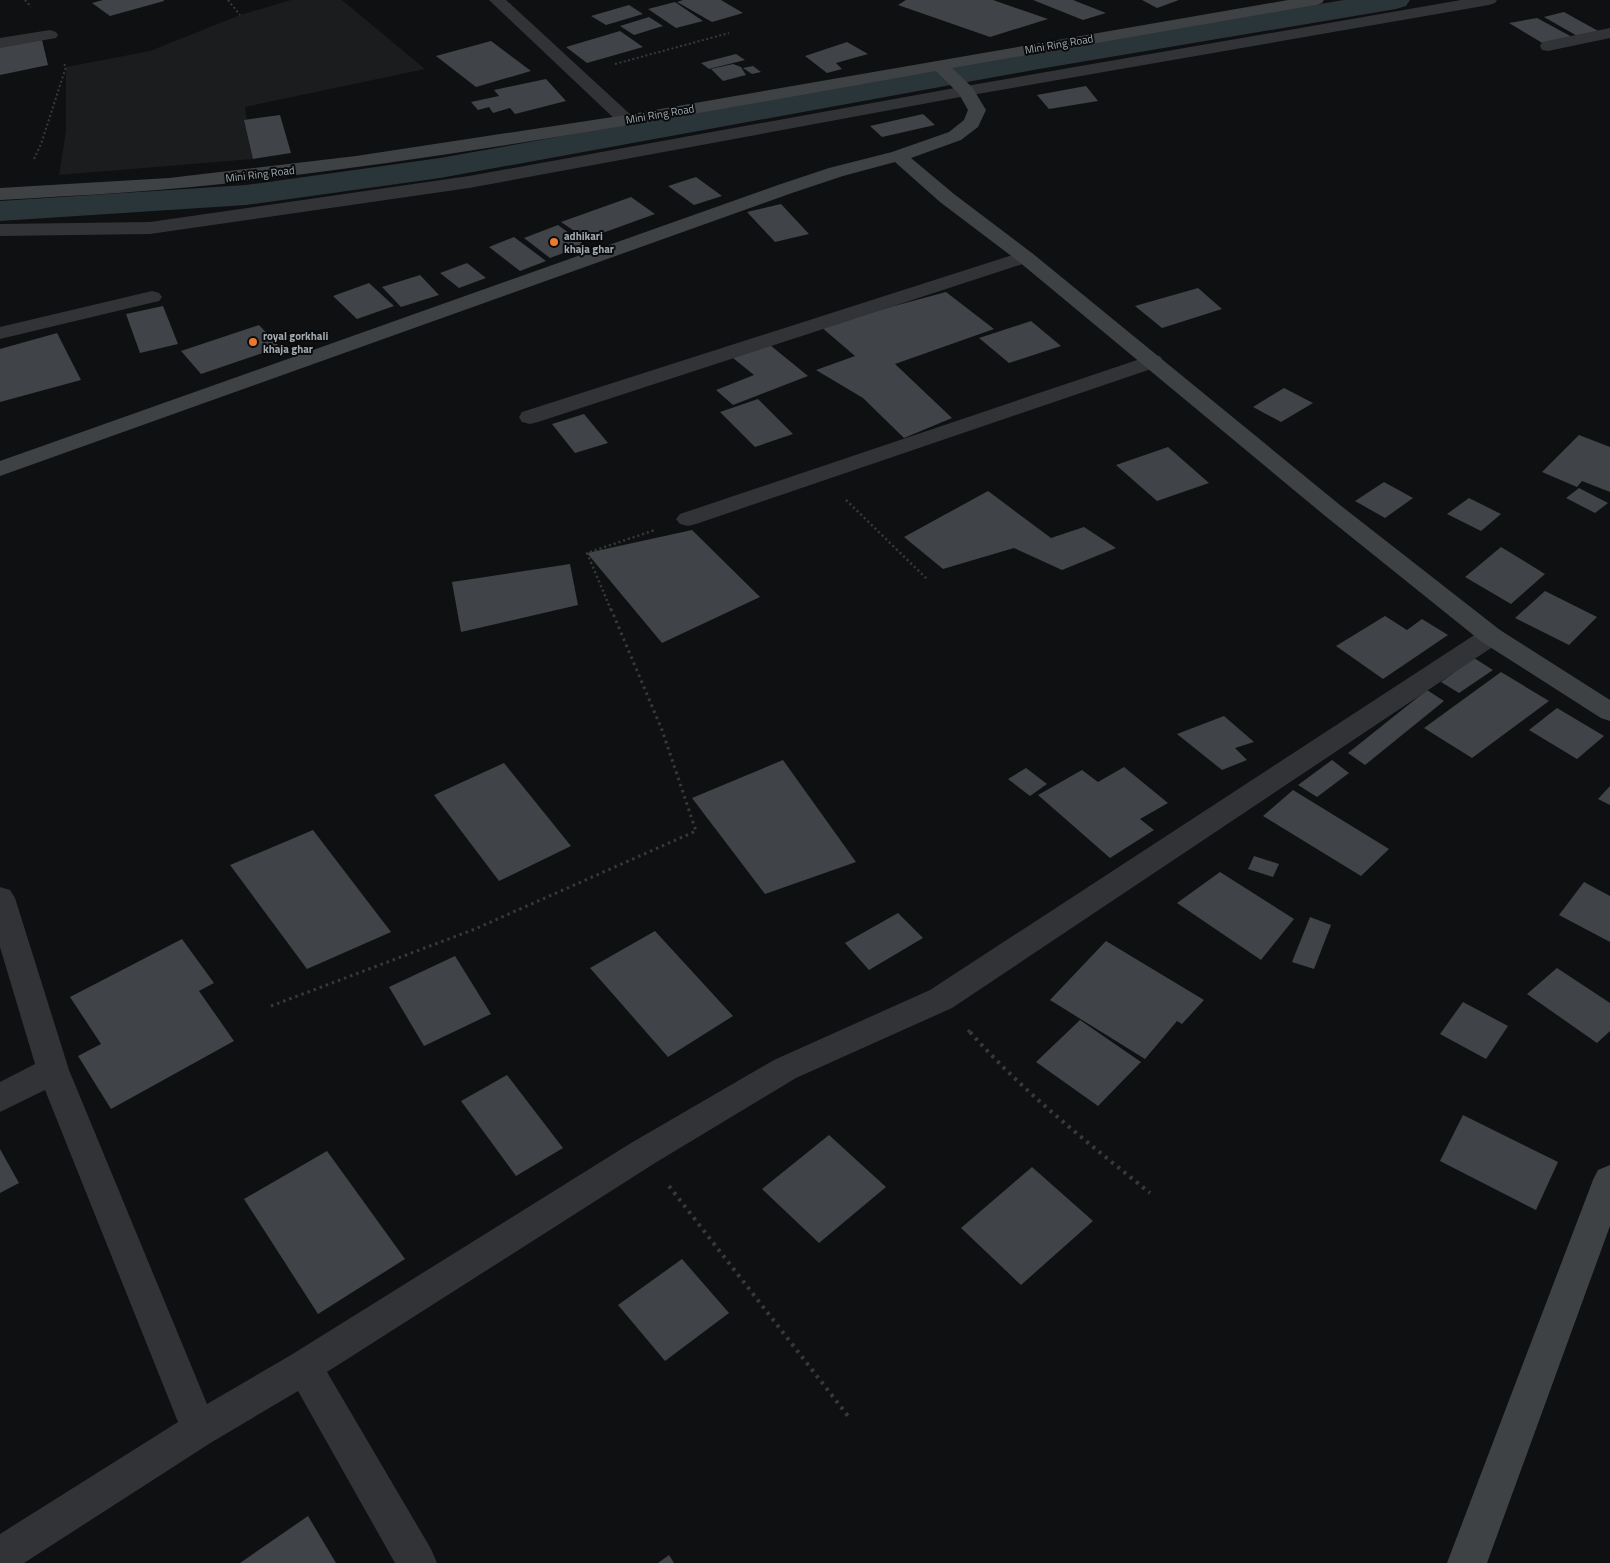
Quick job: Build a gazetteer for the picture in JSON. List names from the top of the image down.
{
  "streets": {
    "street": ["Mini Ring Road"]
  },
  "places": ["adhikari khaja ghar", "royal gorkhali khaja ghar"]
}
